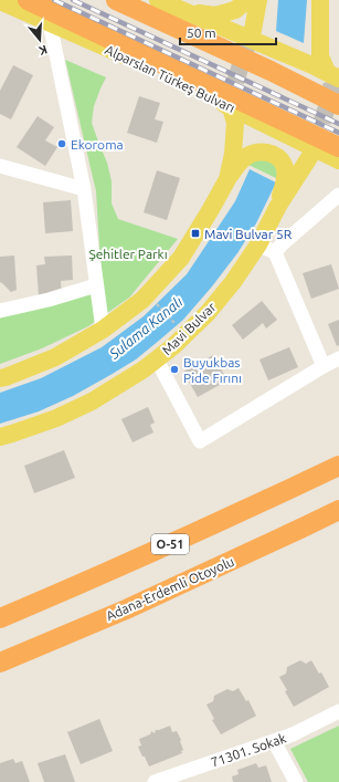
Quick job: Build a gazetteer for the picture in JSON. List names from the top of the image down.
{
  "streets": {
    "highway": ["Alparslan Türkeş Bulvarı", "O-51", "Adana-Erdemli Otoyolu"],
    "main road": ["Mavi Bulvar"],
    "street": ["71301. Sokak"]
  },
  "crossings": [
    ["Alparslan Türkeş Bulvarı", "Mavi Bulvar"]
  ],
  "water": ["Sulama Kanalı"],
  "parks": ["Şehitler Parkı"],
  "places": {
    "other": ["Ekoroma", "Buyukbas Pide Fırını"],
    "transit": ["Mavi Bulvar 5R"]
  },
  "scale_bar": "50 m",
  "north": "bottom"
}
